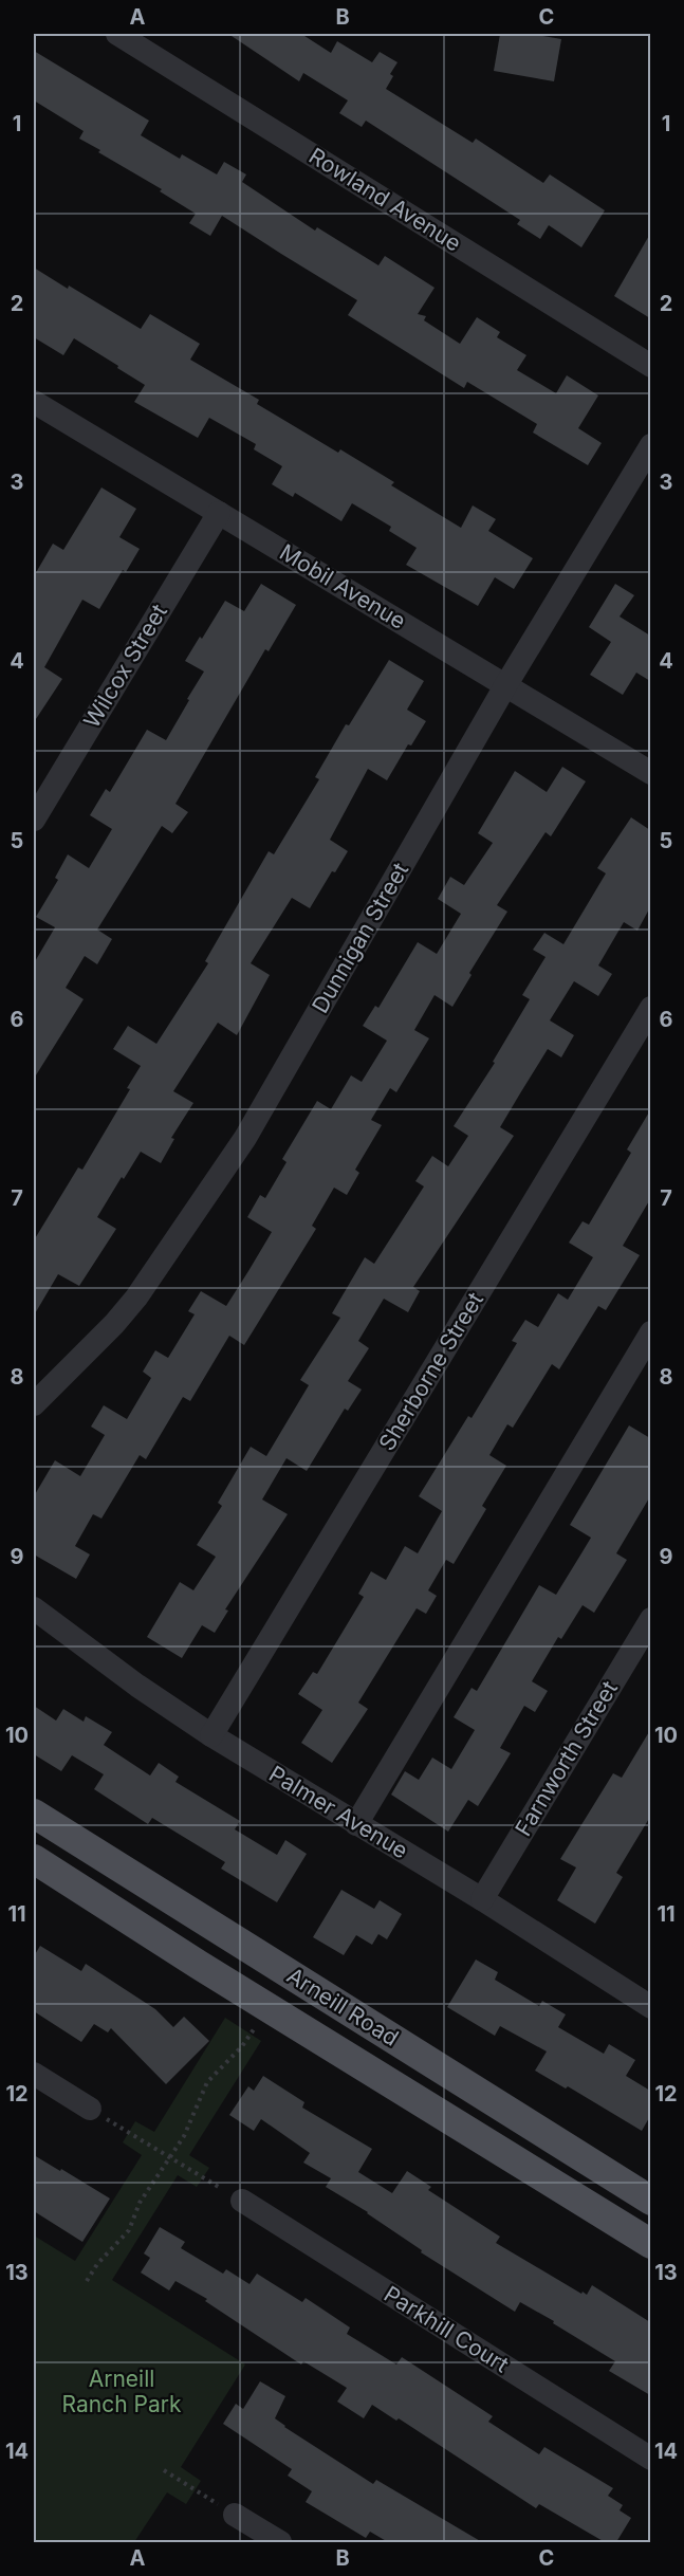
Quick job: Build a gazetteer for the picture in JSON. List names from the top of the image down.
{
  "streets": {
    "main road": ["Arneill Road"],
    "street": [
      "Rowland Avenue",
      "Mobil Avenue",
      "Wilcox Street",
      "Dunnigan Street",
      "Sherborne Street",
      "Farnworth Street",
      "Palmer Avenue",
      "Parkhill Court"
    ]
  },
  "crossings": [
    ["Mobil Avenue", "Wilcox Street"],
    ["Mobil Avenue", "Dunnigan Street"],
    ["Sherborne Street", "Palmer Avenue"],
    ["Farnworth Street", "Palmer Avenue"]
  ],
  "parks": ["Arneill Ranch Park"],
  "grid": {
    "columns": ["A", "B", "C"],
    "rows": [
      "1",
      "2",
      "3",
      "4",
      "5",
      "6",
      "7",
      "8",
      "9",
      "10",
      "11",
      "12",
      "13",
      "14"
    ]
  }
}
